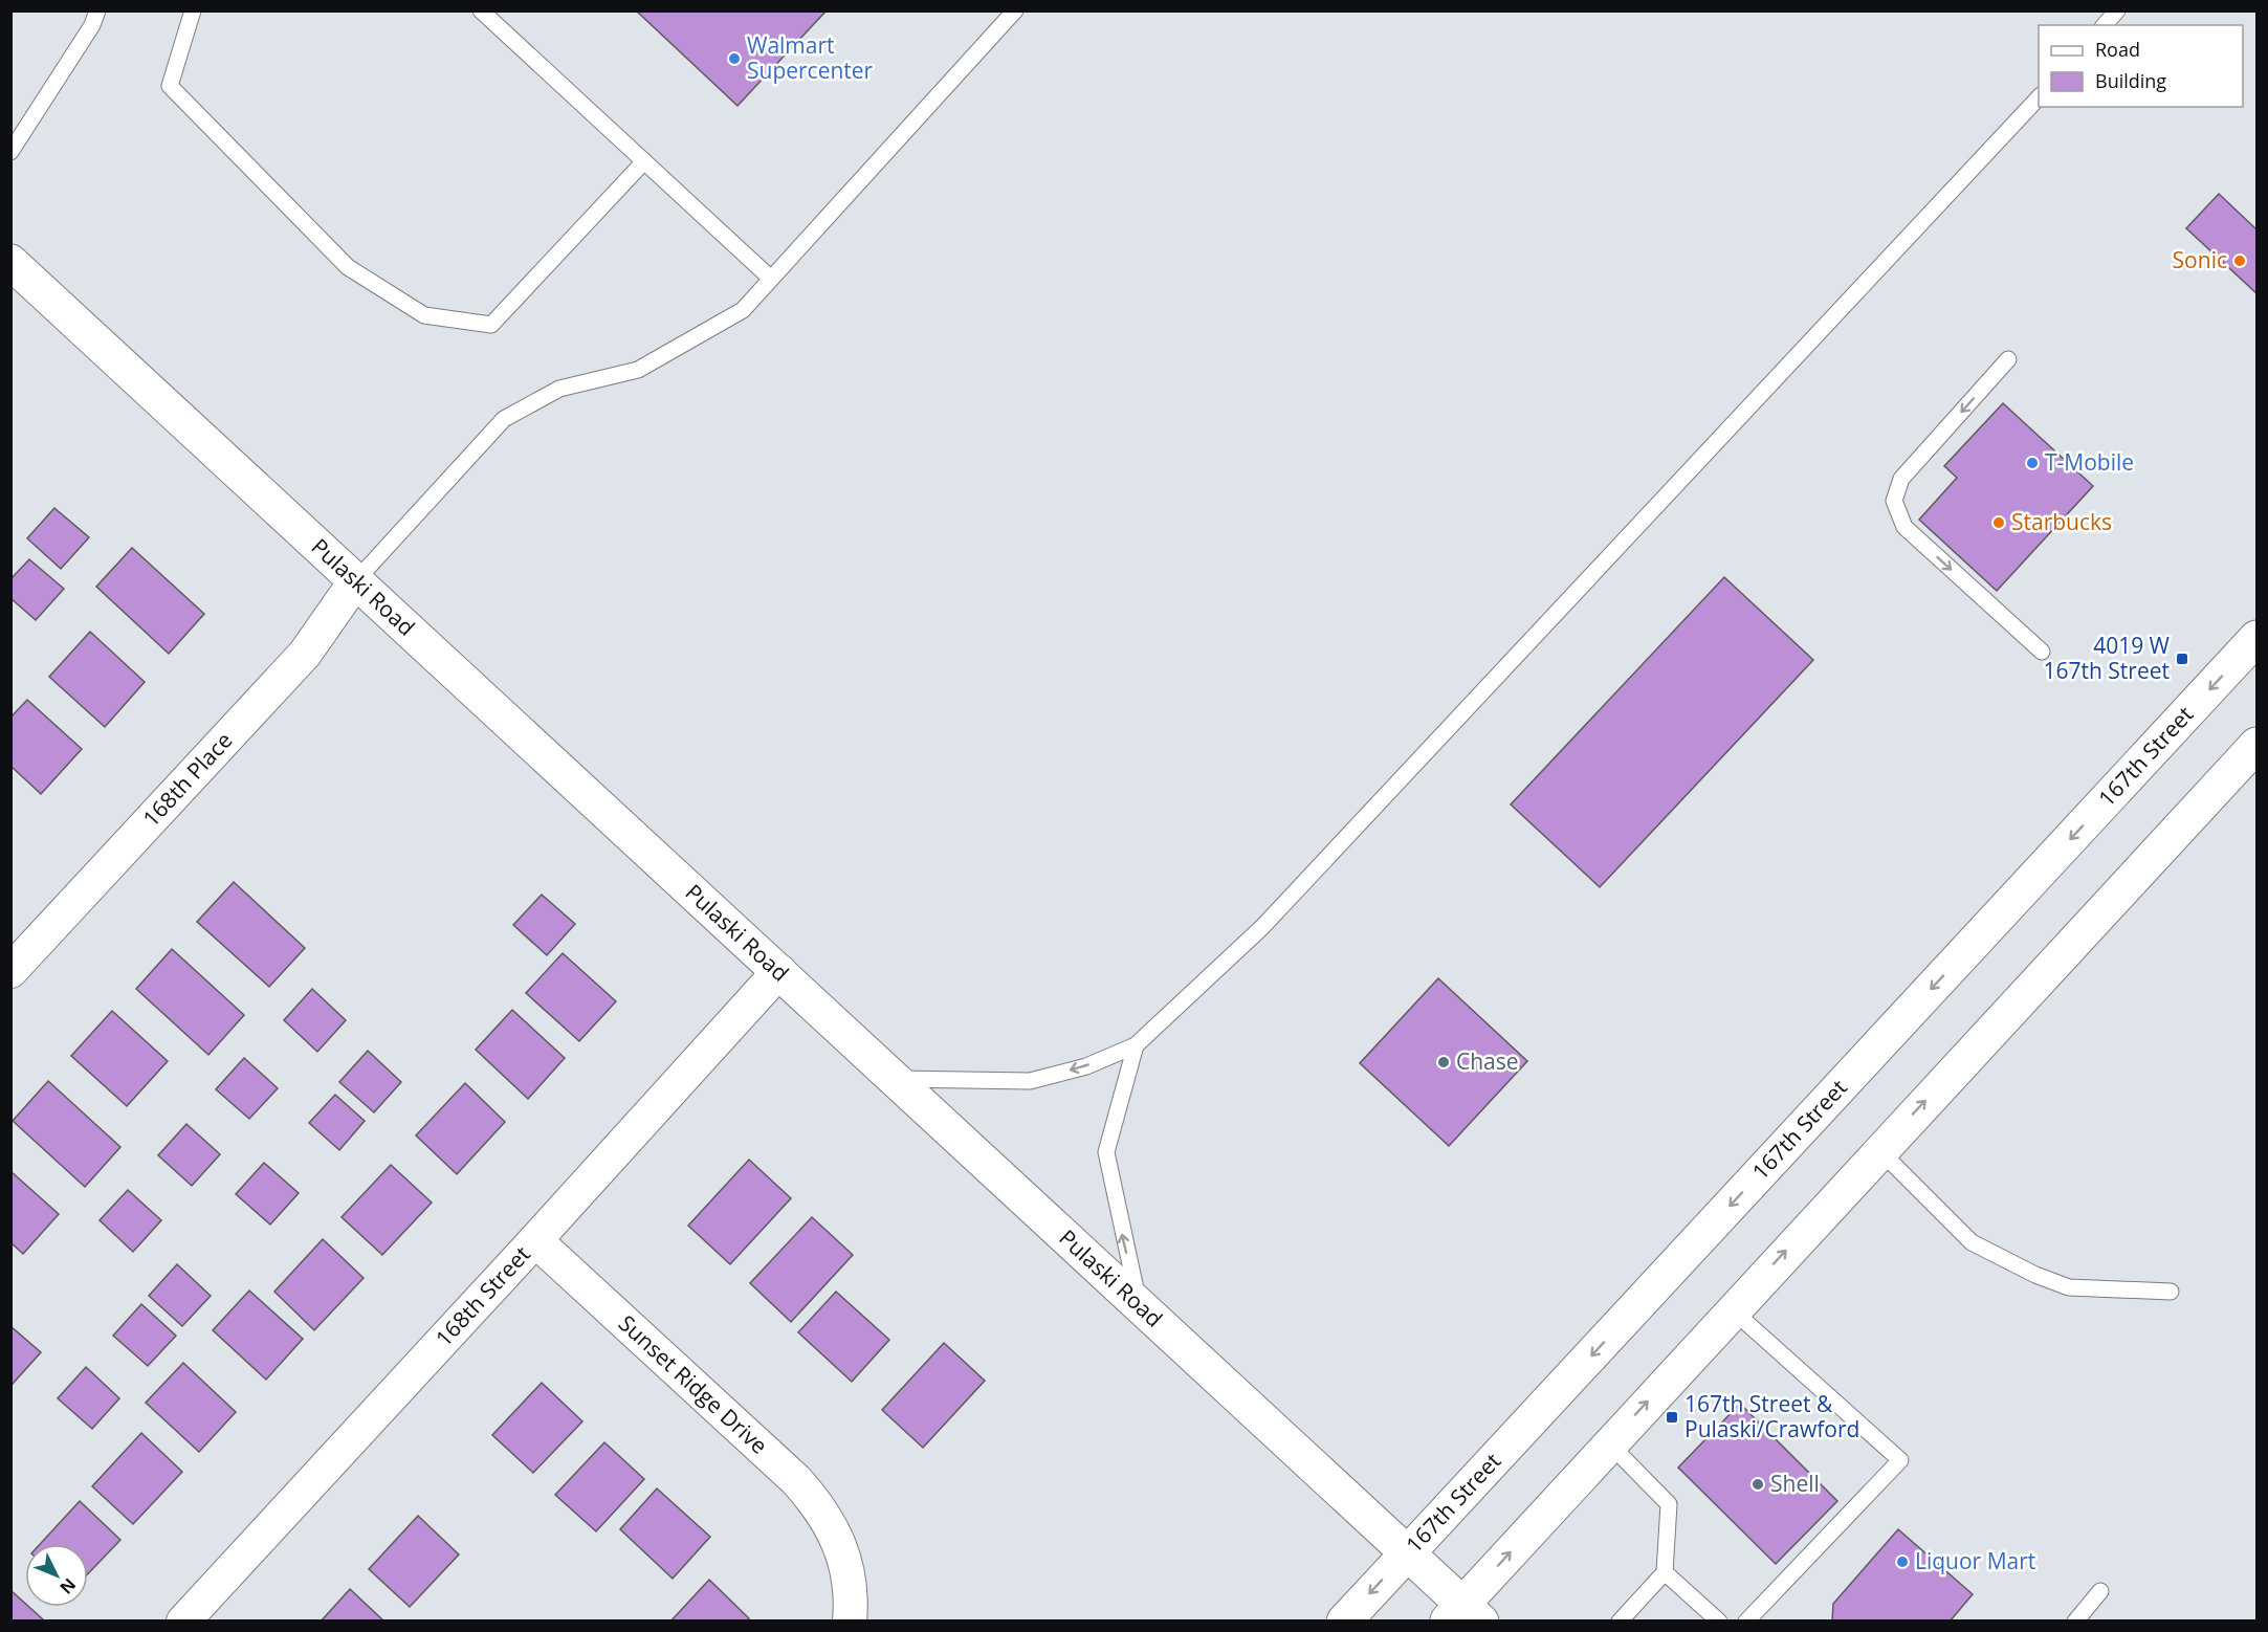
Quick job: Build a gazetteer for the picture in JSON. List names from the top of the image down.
{
  "streets": {
    "main road": ["Pulaski Road", "167th Street"],
    "street": ["168th Place", "168th Street", "Sunset Ridge Drive"]
  },
  "crossings": [
    ["Pulaski Road", "167th Street"],
    ["Pulaski Road", "168th Place"],
    ["Pulaski Road", "168th Street"],
    ["168th Street", "Sunset Ridge Drive"]
  ],
  "places": {
    "other": [
      "Walmart Supercenter",
      "Sonic",
      "T-Mobile",
      "Starbucks",
      "Chase",
      "Shell",
      "Liquor Mart"
    ],
    "transit": ["4019 W 167th Street", "167th Street & Pulaski/Crawford"]
  },
  "legend": ["Road", "Building"],
  "north": "bottom right"
}
